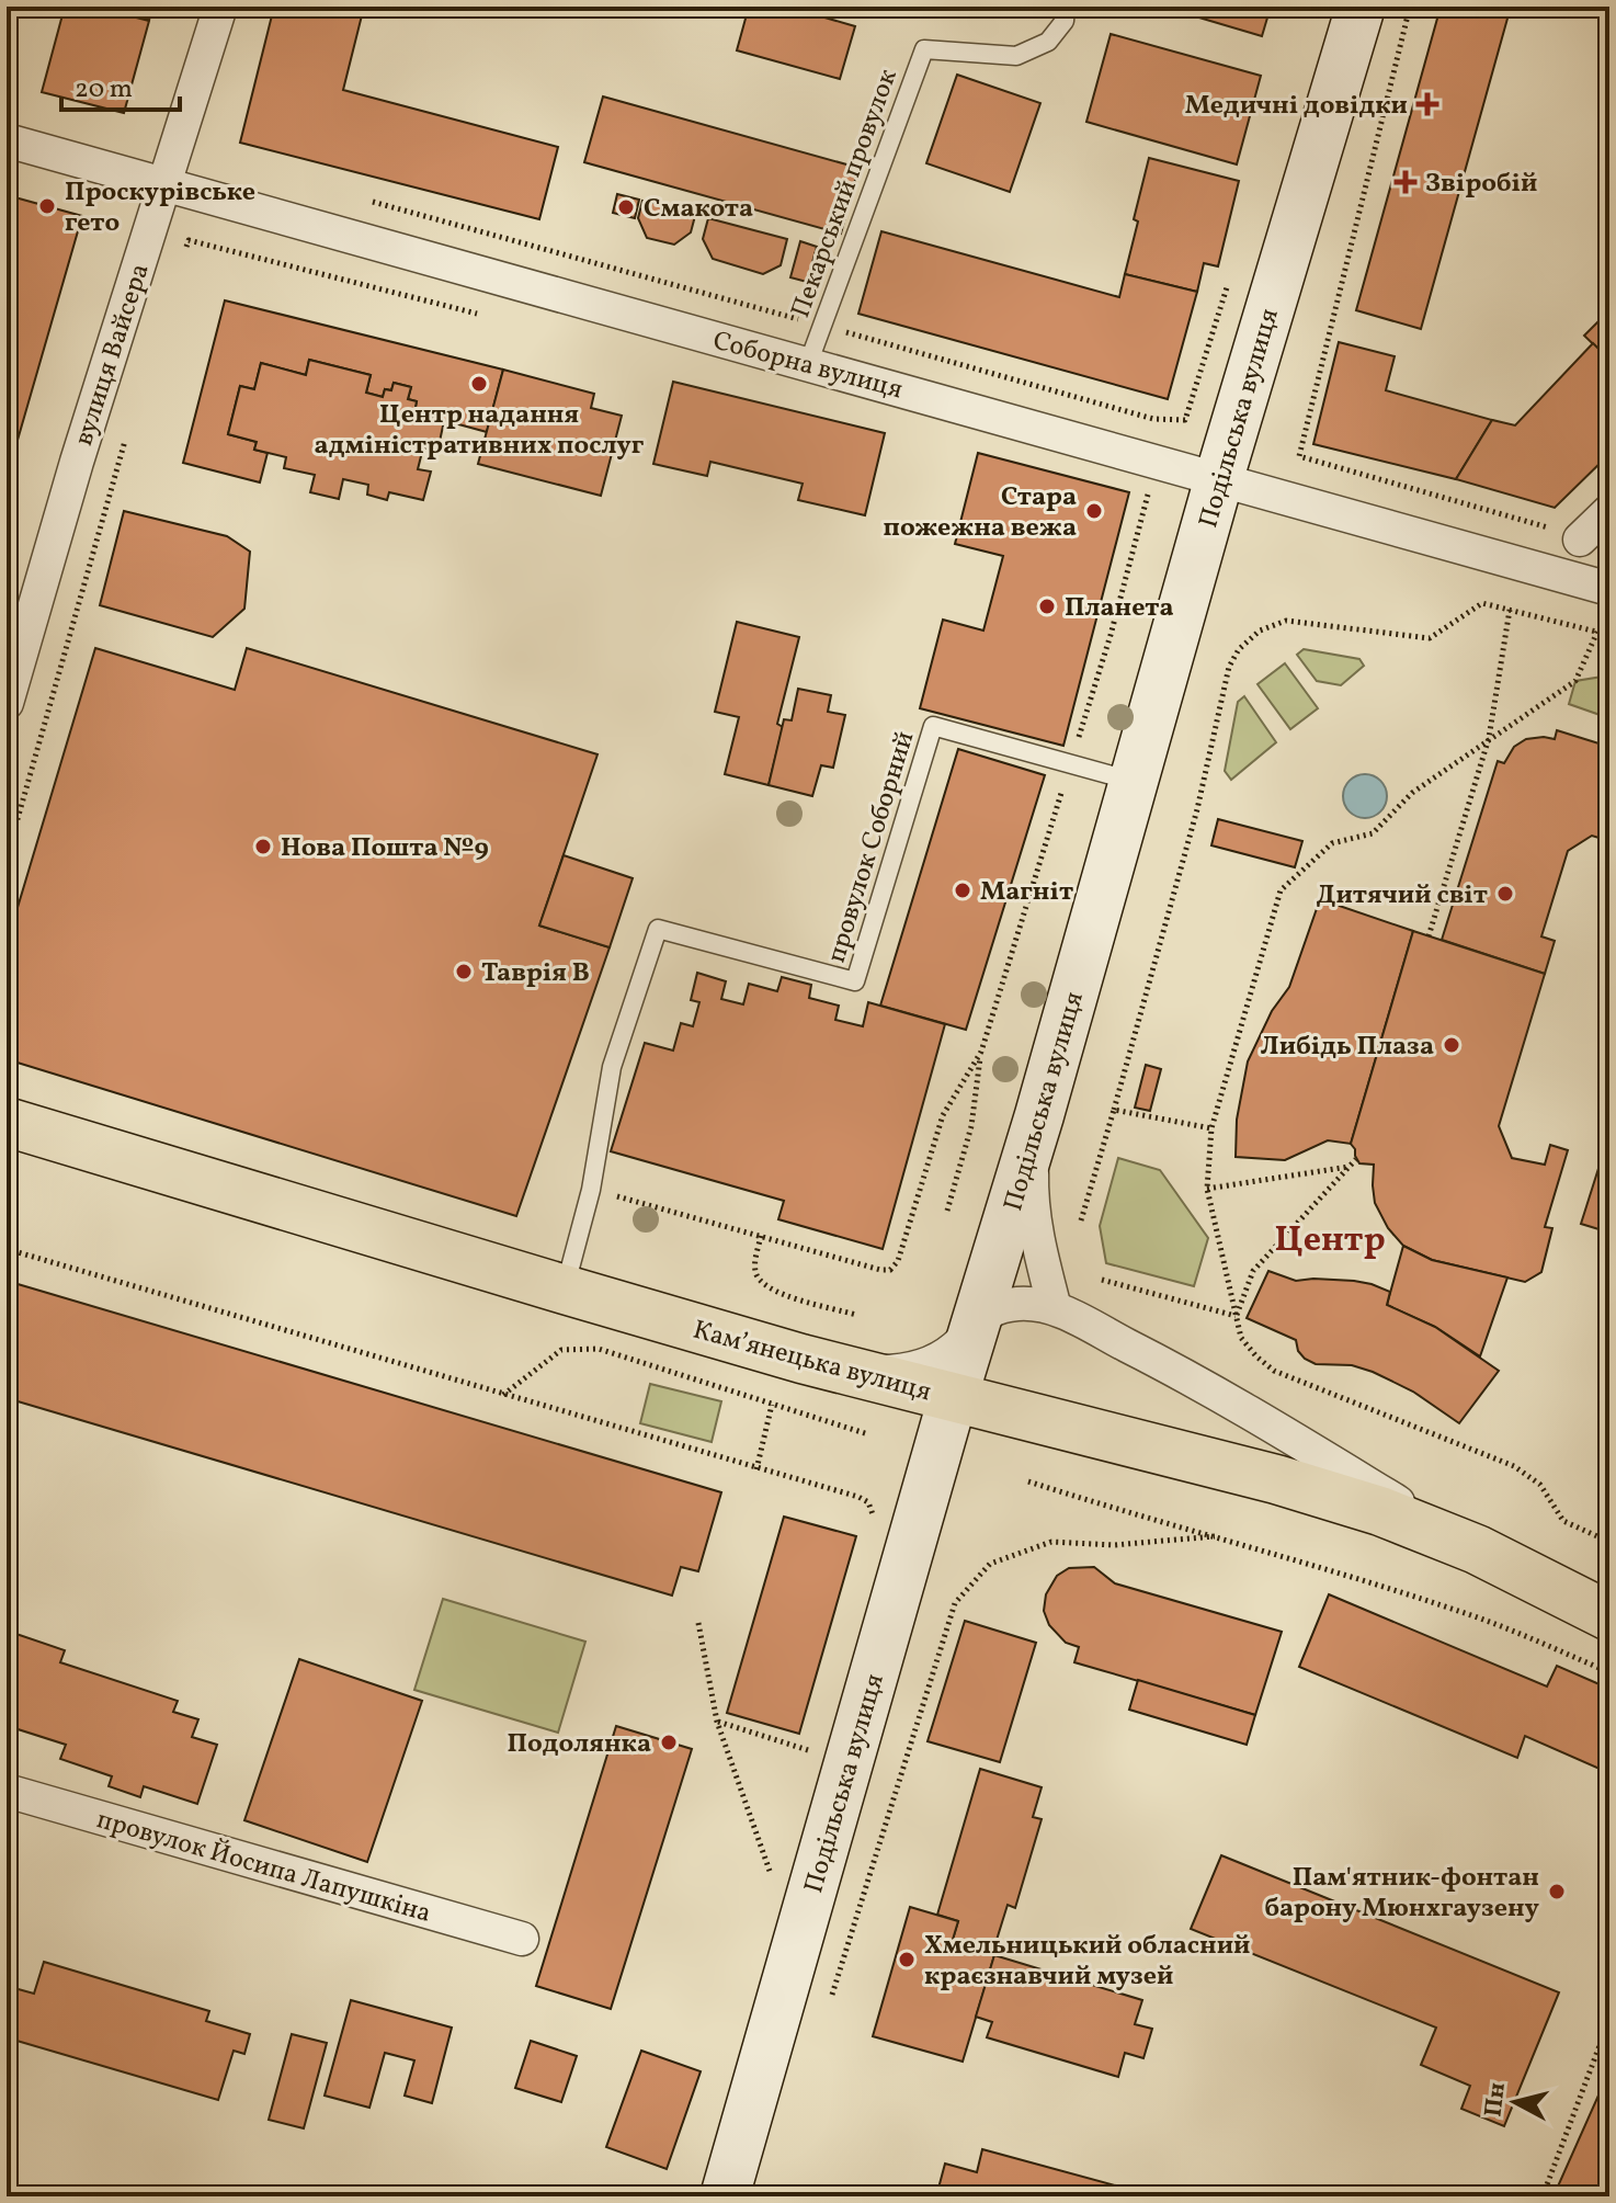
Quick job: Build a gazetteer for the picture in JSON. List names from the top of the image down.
{
  "streets": {
    "main road": ["Камʼянецька вулиця"],
    "street": [
      "вулиця Вайсера",
      "Соборна вулиця",
      "Подільська вулиця",
      "провулок Йосипа Лапушкіна"
    ],
    "lane": ["Пекарський провулок", "провулок Соборний"]
  },
  "crossings": [
    ["Пекарський провулок", "Соборна вулиця"],
    ["вулиця Вайсера", "Соборна вулиця"],
    ["Соборна вулиця", "Подільська вулиця"],
    ["Подільська вулиця", "провулок Соборний"],
    ["Подільська вулиця", "Камʼянецька вулиця"],
    ["провулок Соборний", "Камʼянецька вулиця"]
  ],
  "districts": ["Центр"],
  "places": {
    "health": ["Медичні довідки", "Звіробій"],
    "other": [
      "Проскурівське гето",
      "Смакота",
      "Центр надання адміністративних послуг",
      "Стара пожежна вежа",
      "Планета",
      "Нова Пошта №9",
      "Магніт",
      "Дитячий світ",
      "Таврія В",
      "Либідь Плаза",
      "Подолянка",
      "Пам'ятник-фонтан барону Мюнхгаузену",
      "Хмельницький обласний краєзнавчий музей"
    ]
  },
  "scale_bar": "20 m",
  "north": "left"
}
